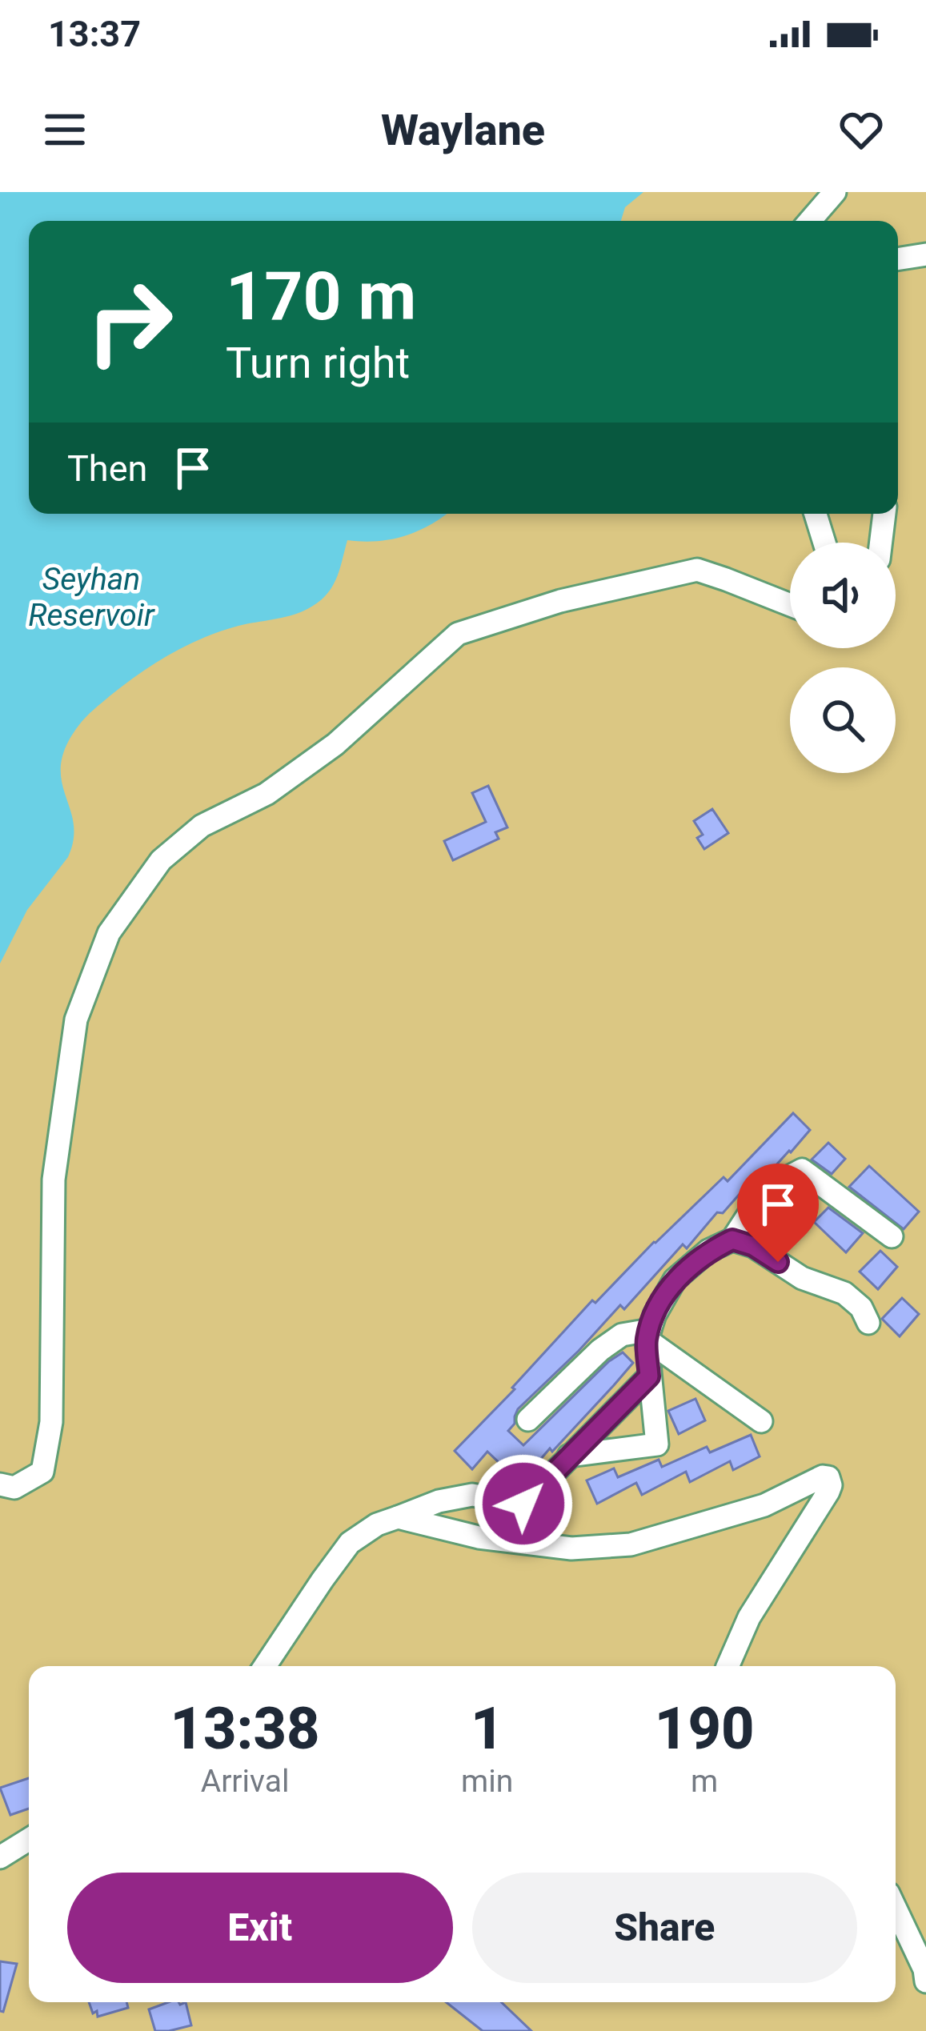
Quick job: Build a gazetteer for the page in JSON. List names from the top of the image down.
{
  "water": ["Seyhan Reservoir"],
  "page": {
    "status": "13:37",
    "header": "Waylane",
    "turn": ["170 m", "Turn right"],
    "then": "Then",
    "eta": [
      "13:38",
      "Arrival",
      "1",
      "min",
      "190",
      "m"
    ],
    "buttons": ["Exit", "Share"]
  }
}
